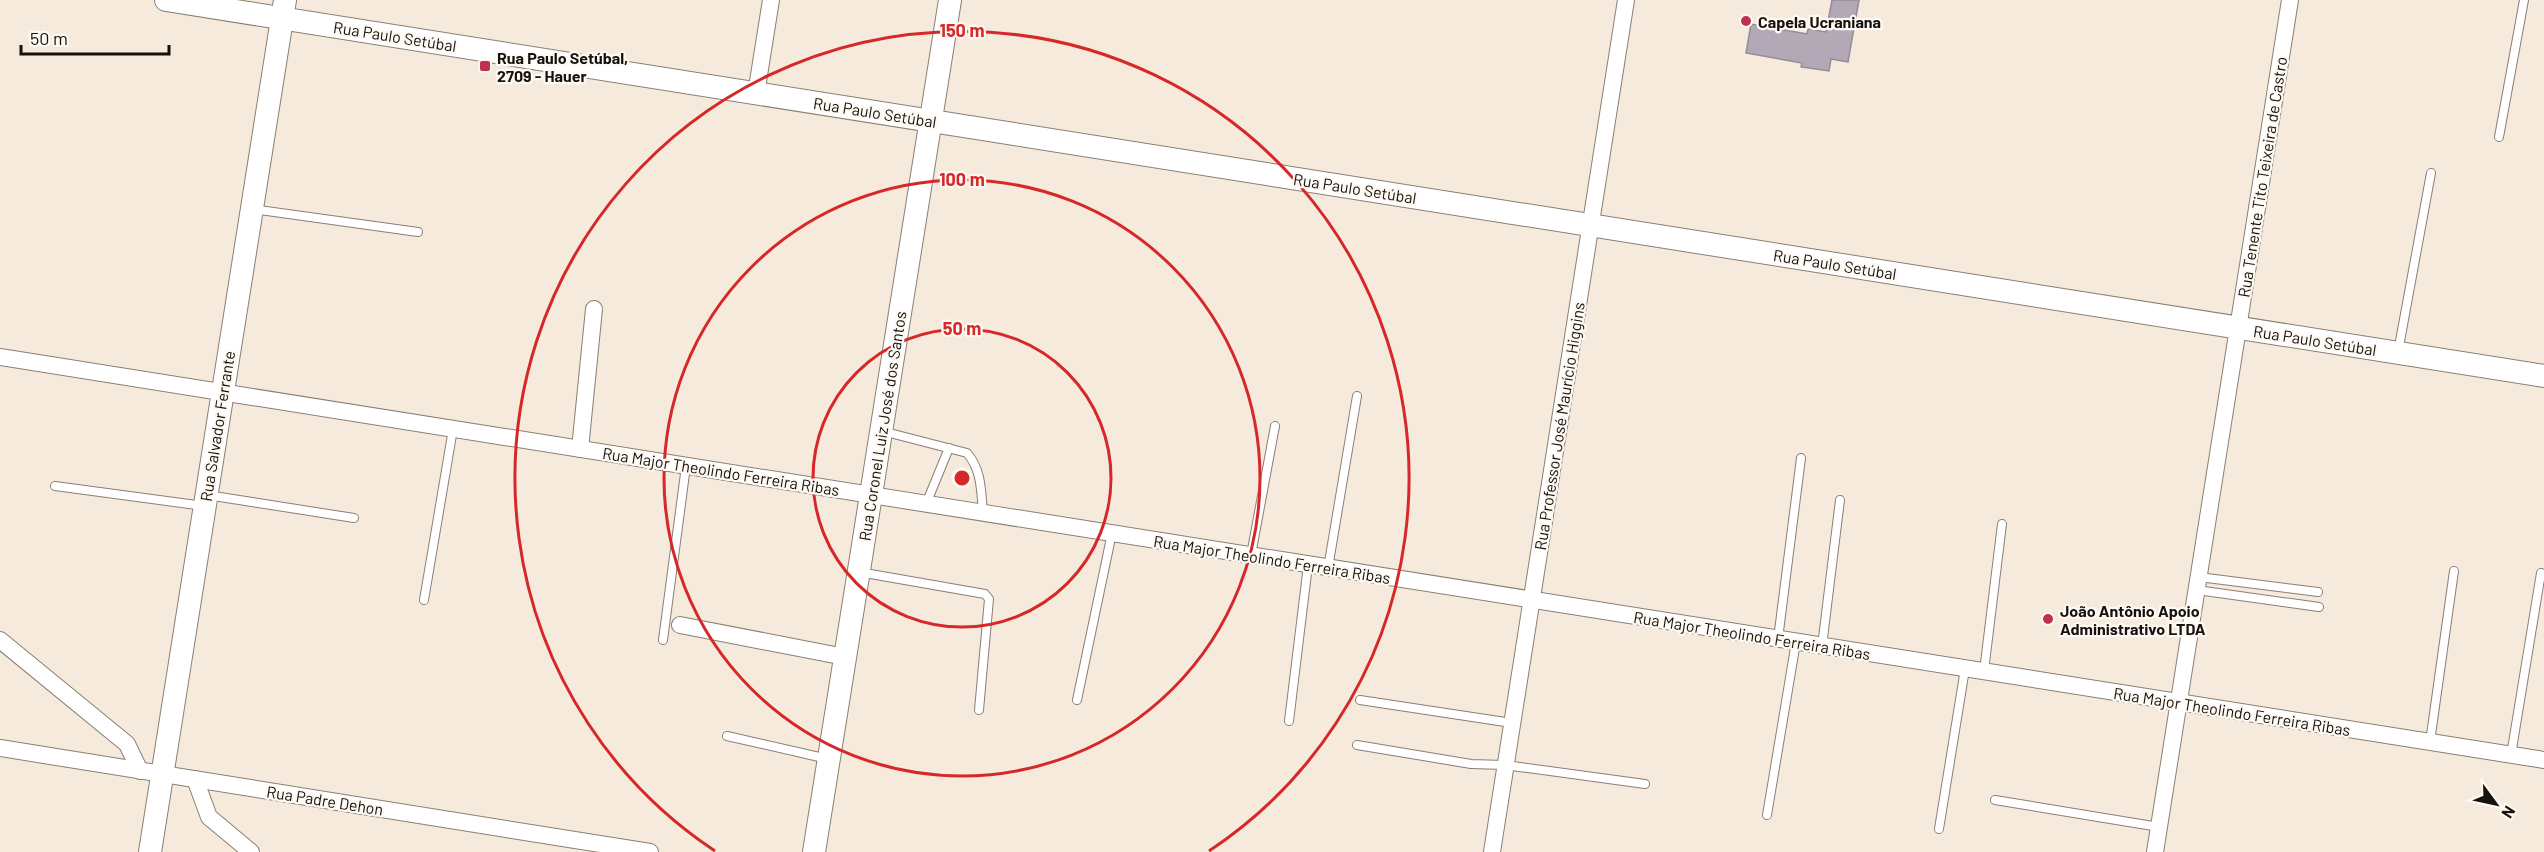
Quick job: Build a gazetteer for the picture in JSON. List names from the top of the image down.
{
  "streets": {
    "main road": ["Rua Paulo Setúbal", "Rua Salvador Ferrante", "Rua Coronel Luiz José dos Santos"],
    "street": [
      "Rua Tenente Tito Teixeira de Castro",
      "Rua Professor José Maurício Higgins",
      "Rua Major Theolindo Ferreira Ribas",
      "Rua Padre Dehon"
    ]
  },
  "crossings": [
    ["Rua Paulo Setúbal", "Rua Tenente Tito Teixeira de Castro"],
    ["Rua Paulo Setúbal", "Rua Salvador Ferrante"],
    ["Rua Paulo Setúbal", "Rua Coronel Luiz José dos Santos"],
    ["Rua Paulo Setúbal", "Rua Professor José Maurício Higgins"],
    ["Rua Tenente Tito Teixeira de Castro", "Rua Major Theolindo Ferreira Ribas"],
    ["Rua Salvador Ferrante", "Rua Major Theolindo Ferreira Ribas"],
    ["Rua Salvador Ferrante", "Rua Padre Dehon"],
    ["Rua Coronel Luiz José dos Santos", "Rua Major Theolindo Ferreira Ribas"],
    ["Rua Professor José Maurício Higgins", "Rua Major Theolindo Ferreira Ribas"]
  ],
  "places": {
    "other": ["Capela Ucraniana", "João Antônio Apoio Administrativo LTDA"],
    "transit": ["Rua Paulo Setúbal, 2709 - Hauer"]
  },
  "scale_bar": "50 m",
  "north": "bottom right",
  "rings": ["150 m", "100 m", "50 m"]
}
